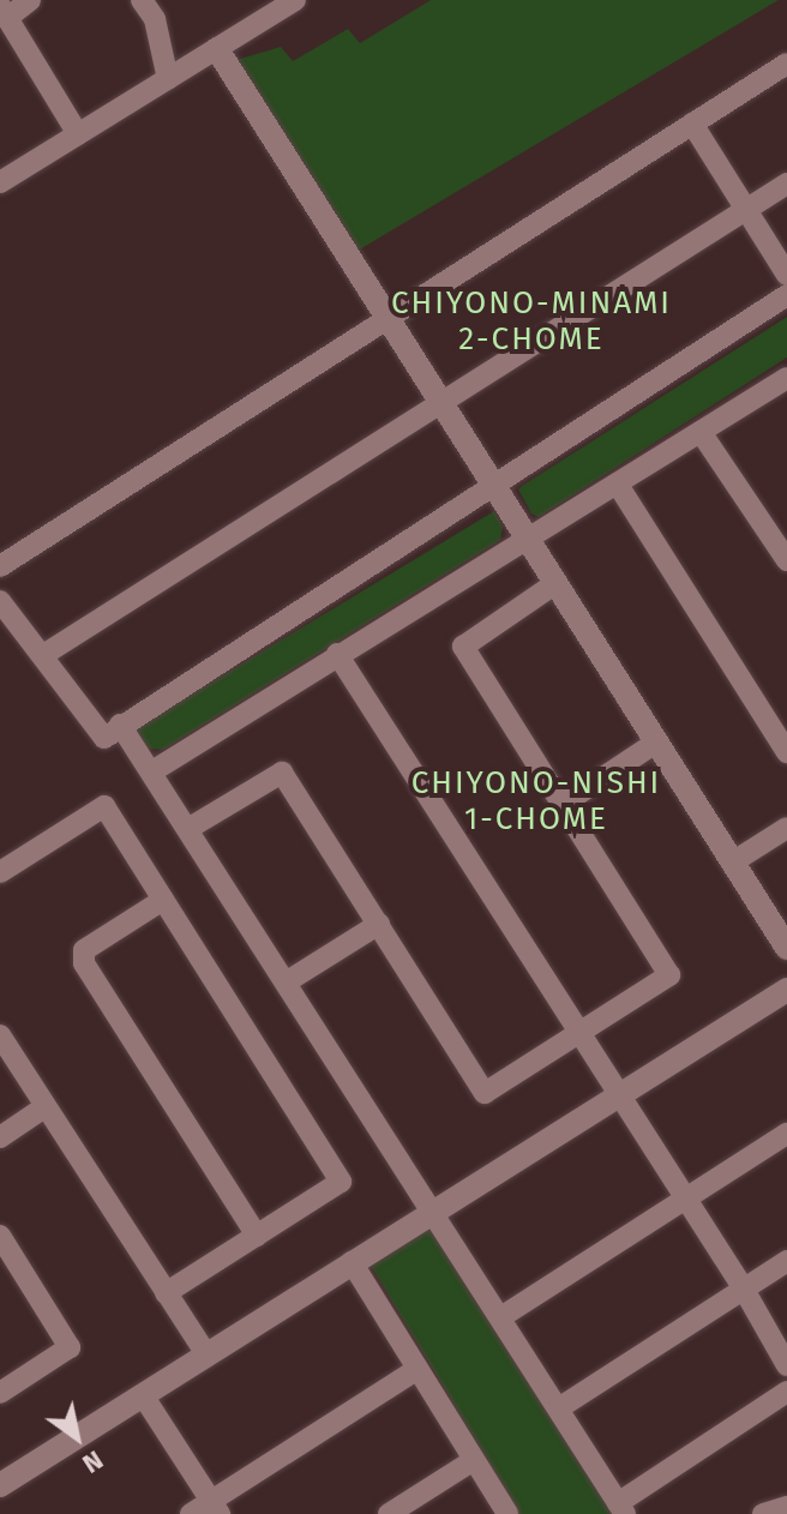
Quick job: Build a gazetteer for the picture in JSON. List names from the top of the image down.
{
  "districts": ["CHIYONO-MINAMI 2-CHOME", "CHIYONO-NISHI 1-CHOME"],
  "north": "bottom right"
}
